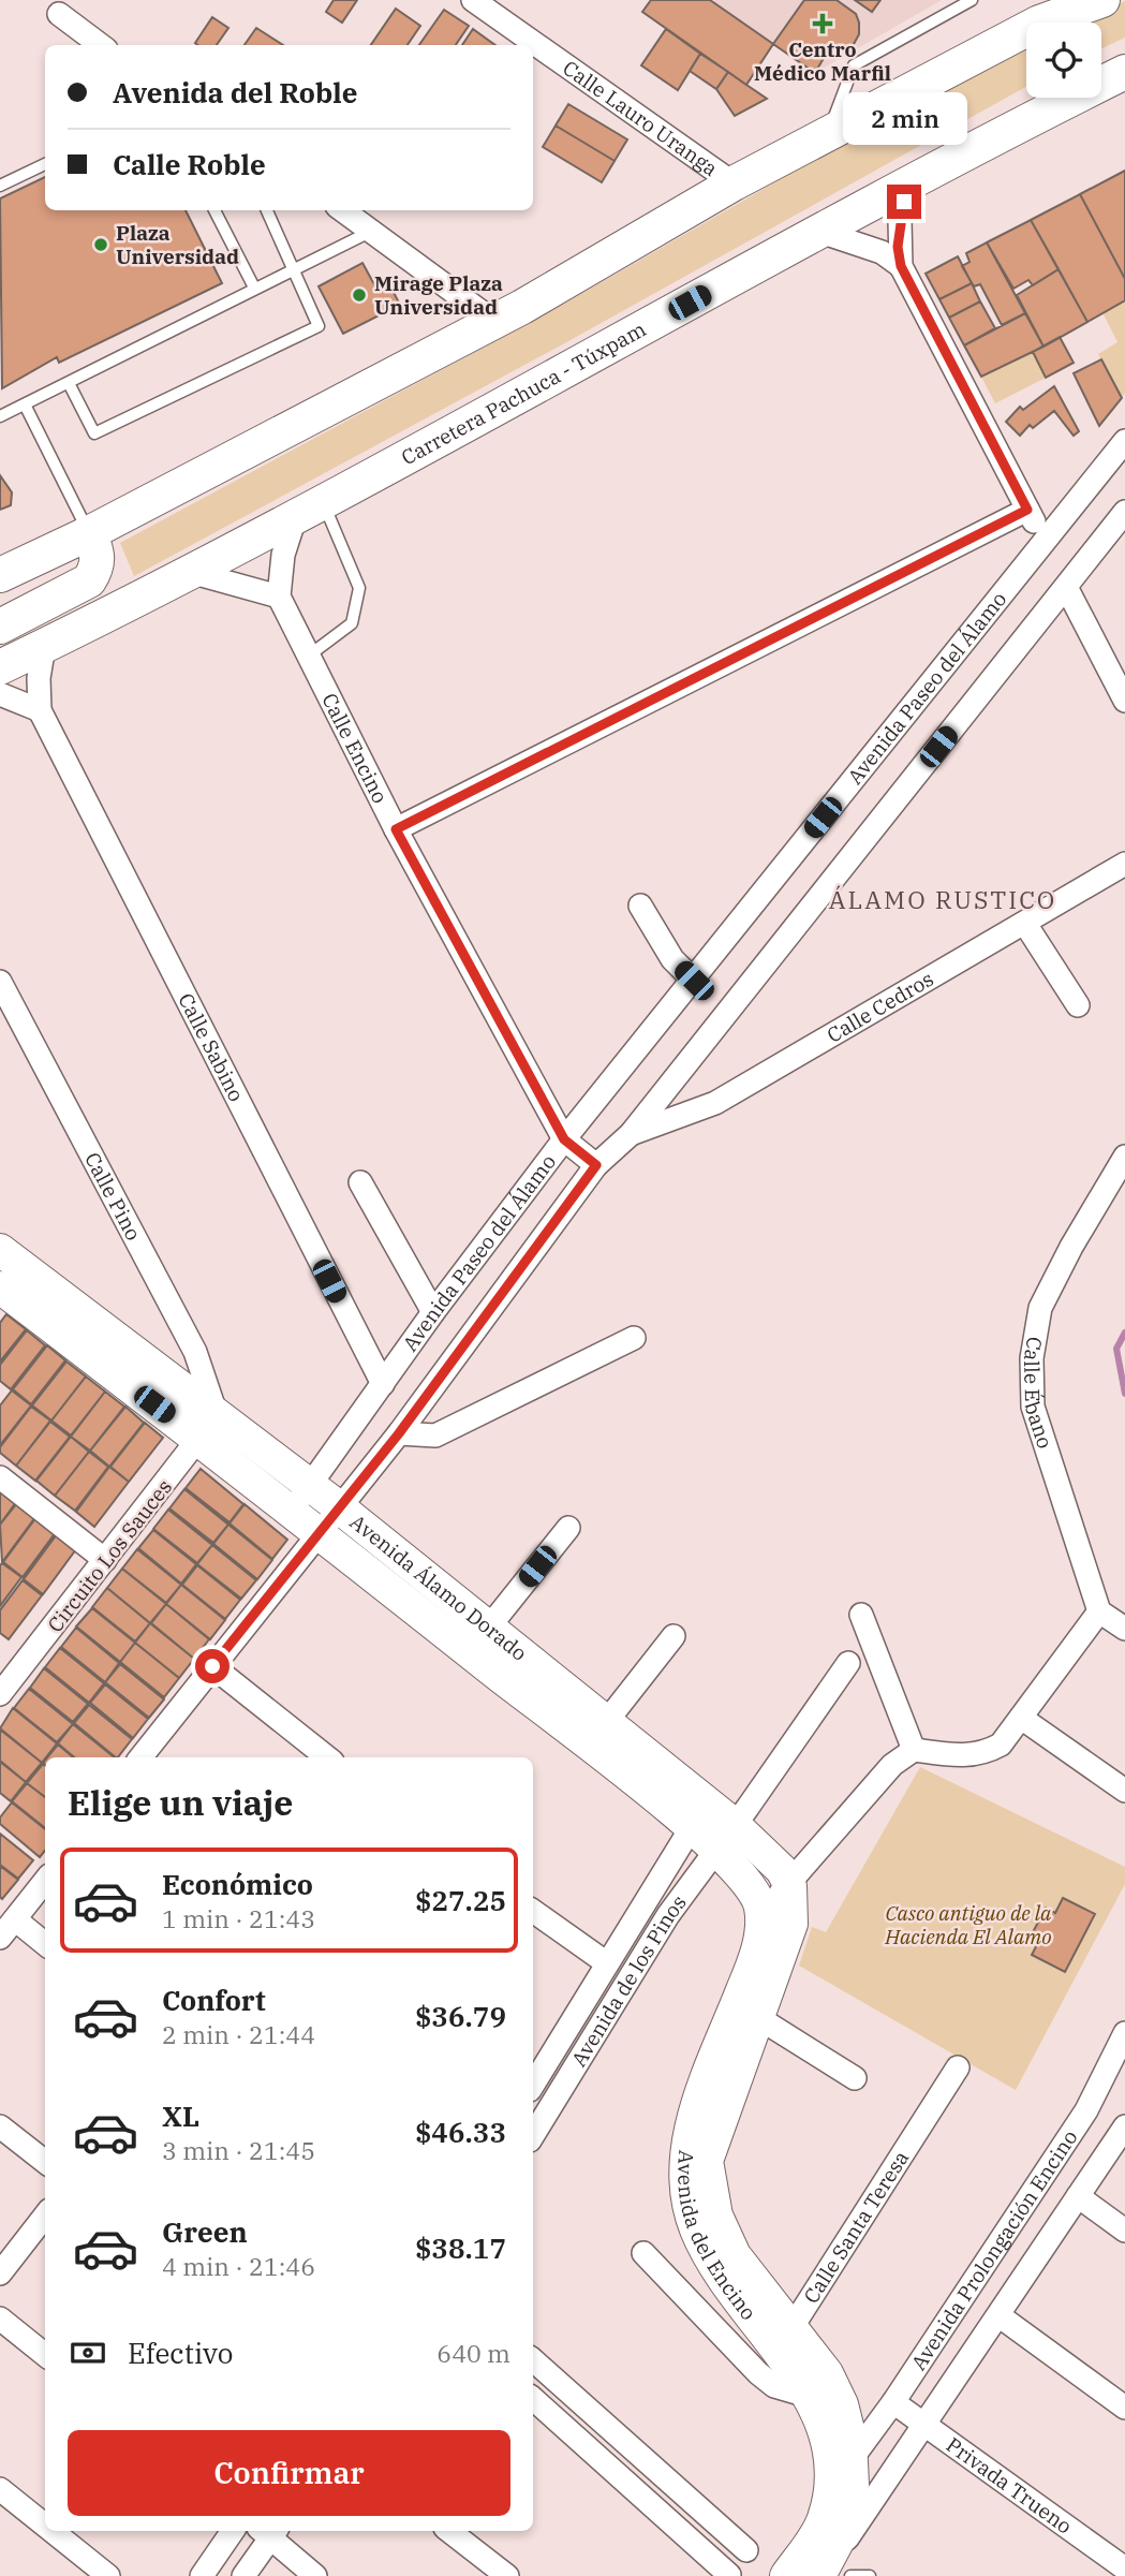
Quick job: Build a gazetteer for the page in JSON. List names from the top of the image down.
{
  "streets": {
    "main road": ["Carretera Pachuca - Túxpam"],
    "street": [
      "Calle Lauro Uranga",
      "Avenida Paseo del Álamo",
      "Calle Encino",
      "Calle Cedros",
      "Calle Sabino",
      "Calle Pino",
      "Calle Ébano",
      "Circuito Los Sauces",
      "Avenida Álamo Dorado",
      "Avenida de los Pinos",
      "Calle Santa Teresa",
      "Avenida del Encino",
      "Avenida Prolongación Encino",
      "Privada Trueno"
    ]
  },
  "crossings": [
    ["Carretera Pachuca - Túxpam", "Calle Sabino"],
    ["Avenida Paseo del Álamo", "Calle Encino"],
    ["Avenida Paseo del Álamo", "Calle Cedros"],
    ["Avenida Paseo del Álamo", "Calle Sabino"],
    ["Avenida Paseo del Álamo", "Avenida Álamo Dorado"],
    ["Calle Pino", "Circuito Los Sauces"],
    ["Calle Pino", "Avenida Álamo Dorado"],
    ["Circuito Los Sauces", "Avenida Álamo Dorado"],
    ["Avenida Álamo Dorado", "Avenida de los Pinos"],
    ["Avenida Álamo Dorado", "Avenida del Encino"],
    ["Calle Santa Teresa", "Avenida del Encino"],
    ["Avenida del Encino", "Avenida Prolongación Encino"],
    ["Avenida Prolongación Encino", "Privada Trueno"]
  ],
  "districts": ["ÁLAMO RUSTICO"],
  "parks": ["Casco antiguo de la Hacienda El Alamo"],
  "places": {
    "health": ["Centro Médico Marfil"],
    "other": ["Plaza Universidad", "Mirage Plaza Universidad"]
  },
  "page": {
    "banner": ["Avenida del Roble", "Calle Roble"],
    "bubble": "2 min",
    "heading": "Elige un viaje",
    "list": [
      {
        "name": "Económico",
        "note": "1 min · 21:43",
        "value": "$27.25"
      },
      {
        "name": "Confort",
        "note": "2 min · 21:44",
        "value": "$36.79"
      },
      {
        "name": "XL",
        "note": "3 min · 21:45",
        "value": "$46.33"
      },
      {
        "name": "Green",
        "note": "4 min · 21:46",
        "value": "$38.17"
      }
    ],
    "pay": ["Efectivo", "640 m"],
    "buttons": "Confirmar"
  }
}
